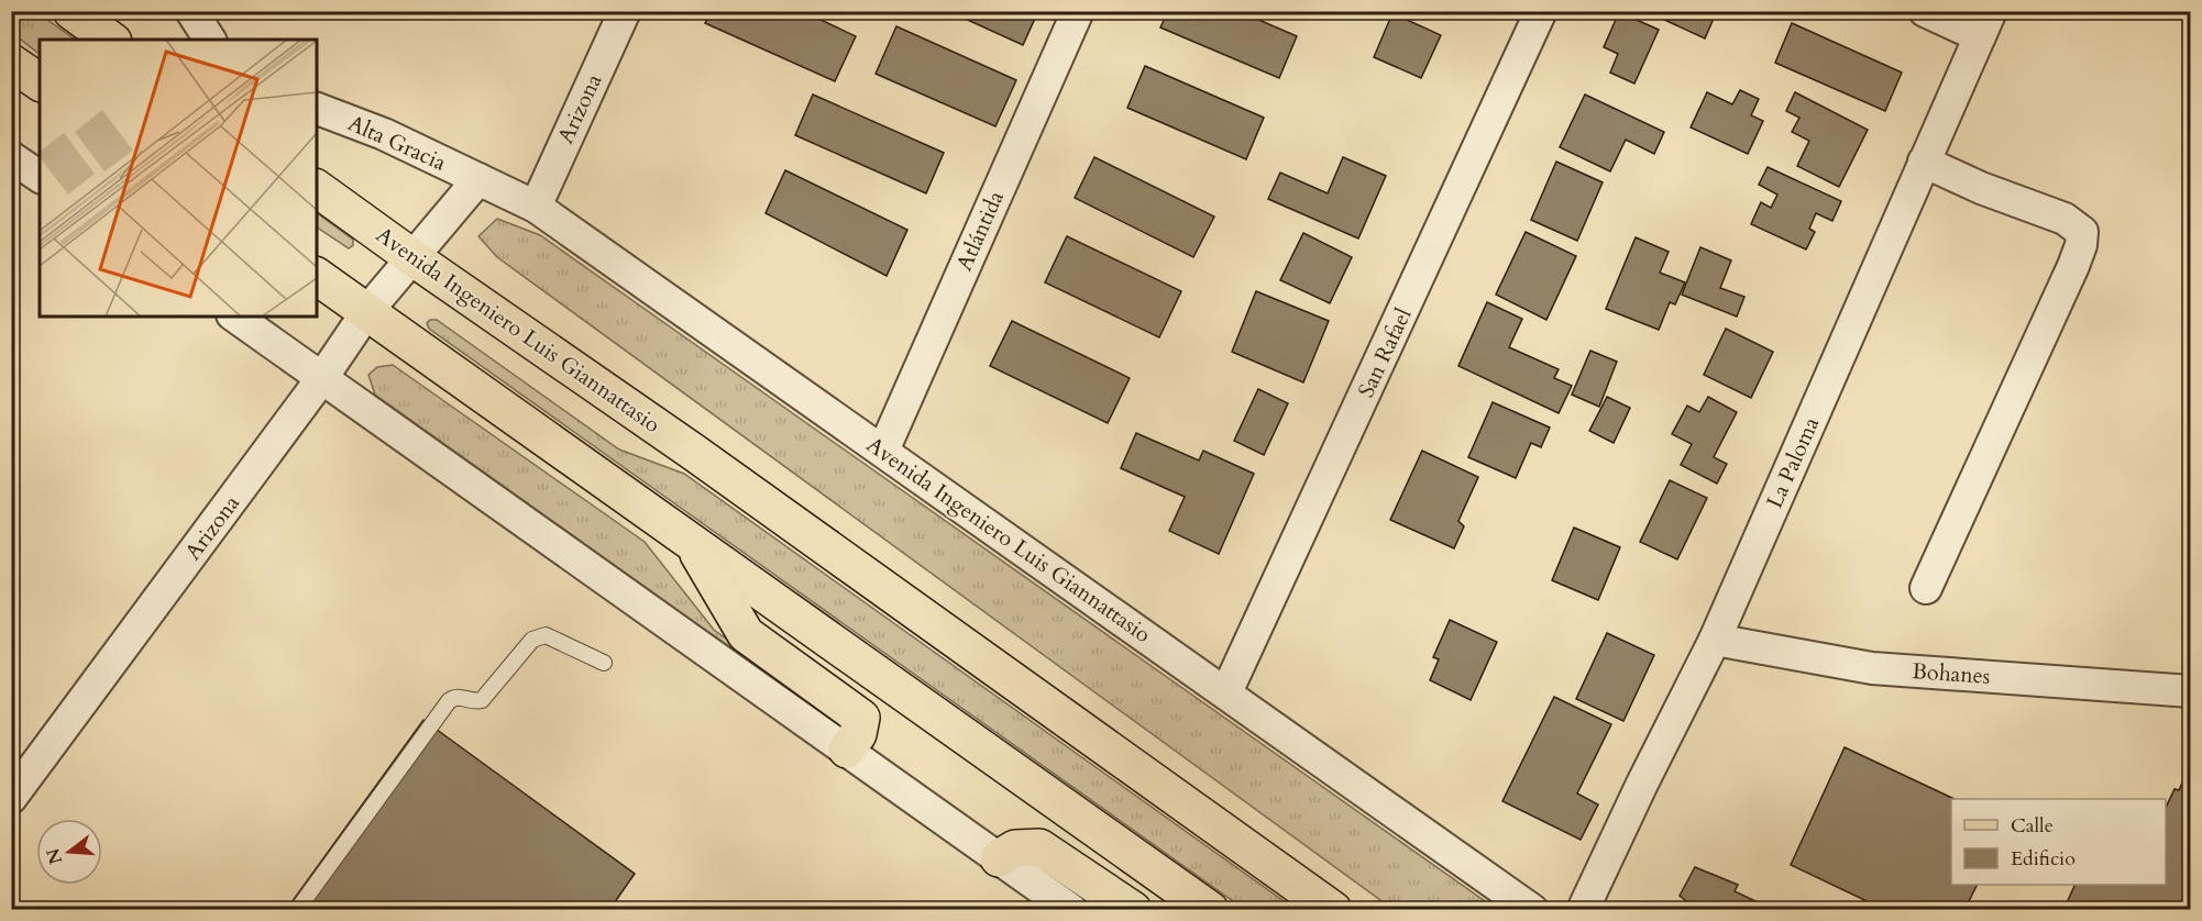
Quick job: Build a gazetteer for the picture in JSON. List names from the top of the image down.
{
  "streets": {
    "main road": ["Avenida Ingeniero Luis Giannattasio"],
    "street": [
      "Arizona",
      "Alta Gracia",
      "Atlántida",
      "San Rafael",
      "La Paloma",
      "Bohanes"
    ]
  },
  "crossings": [
    ["Arizona", "Alta Gracia"],
    ["Arizona", "Avenida Ingeniero Luis Giannattasio"],
    ["Alta Gracia", "Avenida Ingeniero Luis Giannattasio"],
    ["Atlántida", "Avenida Ingeniero Luis Giannattasio"],
    ["Avenida Ingeniero Luis Giannattasio", "San Rafael"],
    ["La Paloma", "Bohanes"]
  ],
  "legend": ["Calle", "Edificio"],
  "north": "left"
}
